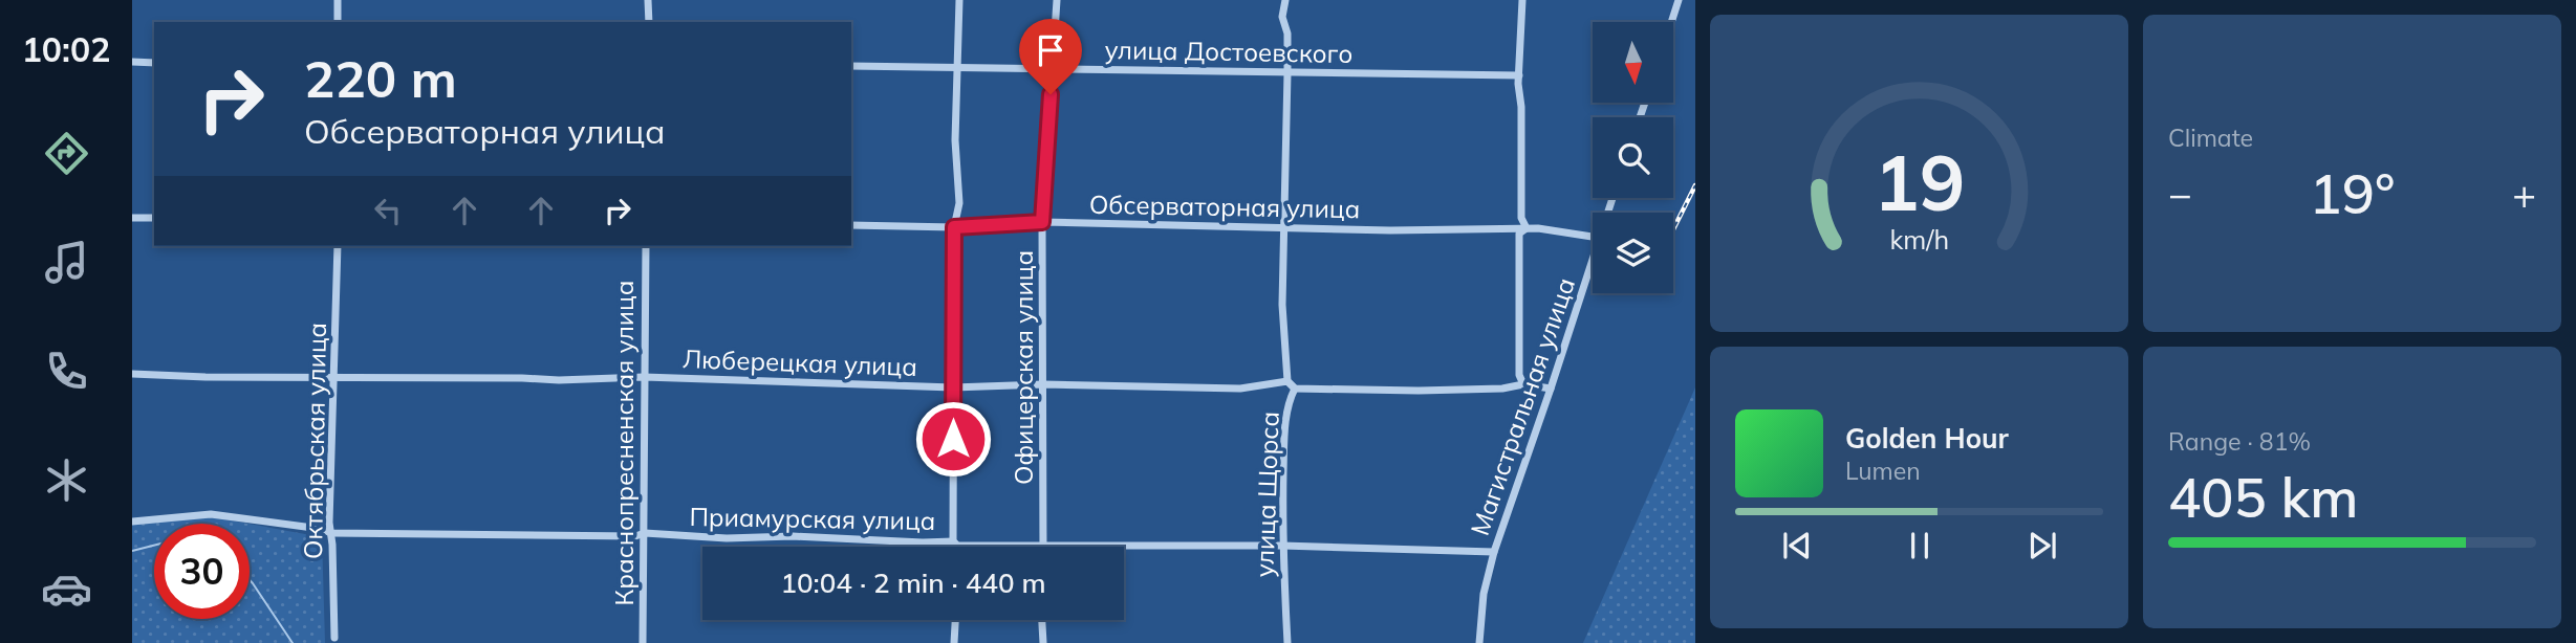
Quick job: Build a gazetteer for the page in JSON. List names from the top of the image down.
{
  "streets": {
    "street": [
      "улица Достоевского",
      "Обсерваторная улица",
      "Люберецкая улица",
      "Офицерская улица",
      "Магистральная улица",
      "Октябрьская улица",
      "Краснопресненская улица",
      "улица Щорса",
      "Приамурская улица"
    ]
  },
  "crossings": [
    ["улица Достоевского", "Офицерская улица"],
    ["улица Достоевского", "улица Щорса"],
    ["Обсерваторная улица", "Офицерская улица"],
    ["Обсерваторная улица", "улица Щорса"],
    ["Люберецкая улица", "Офицерская улица"],
    ["Люберецкая улица", "Октябрьская улица"],
    ["Люберецкая улица", "Краснопресненская улица"],
    ["Люберецкая улица", "улица Щорса"],
    ["Офицерская улица", "Приамурская улица"],
    ["Магистральная улица", "Приамурская улица"],
    ["Октябрьская улица", "Приамурская улица"],
    ["Краснопресненская улица", "Приамурская улица"],
    ["улица Щорса", "Приамурская улица"]
  ],
  "north": "bottom",
  "page": {
    "tabs": "10:02",
    "tile": [
      "Climate",
      ["Range · 81%", "405 km"]
    ],
    "turn": ["220 m", "Обсерваторная улица"],
    "heat": ["−", "19°", "+"],
    "song": ["Golden Hour", "Lumen"],
    "limit": "30",
    "trip": "10:04 · 2 min · 440 m",
    "gauge": ["19", "km/h"]
  }
}
